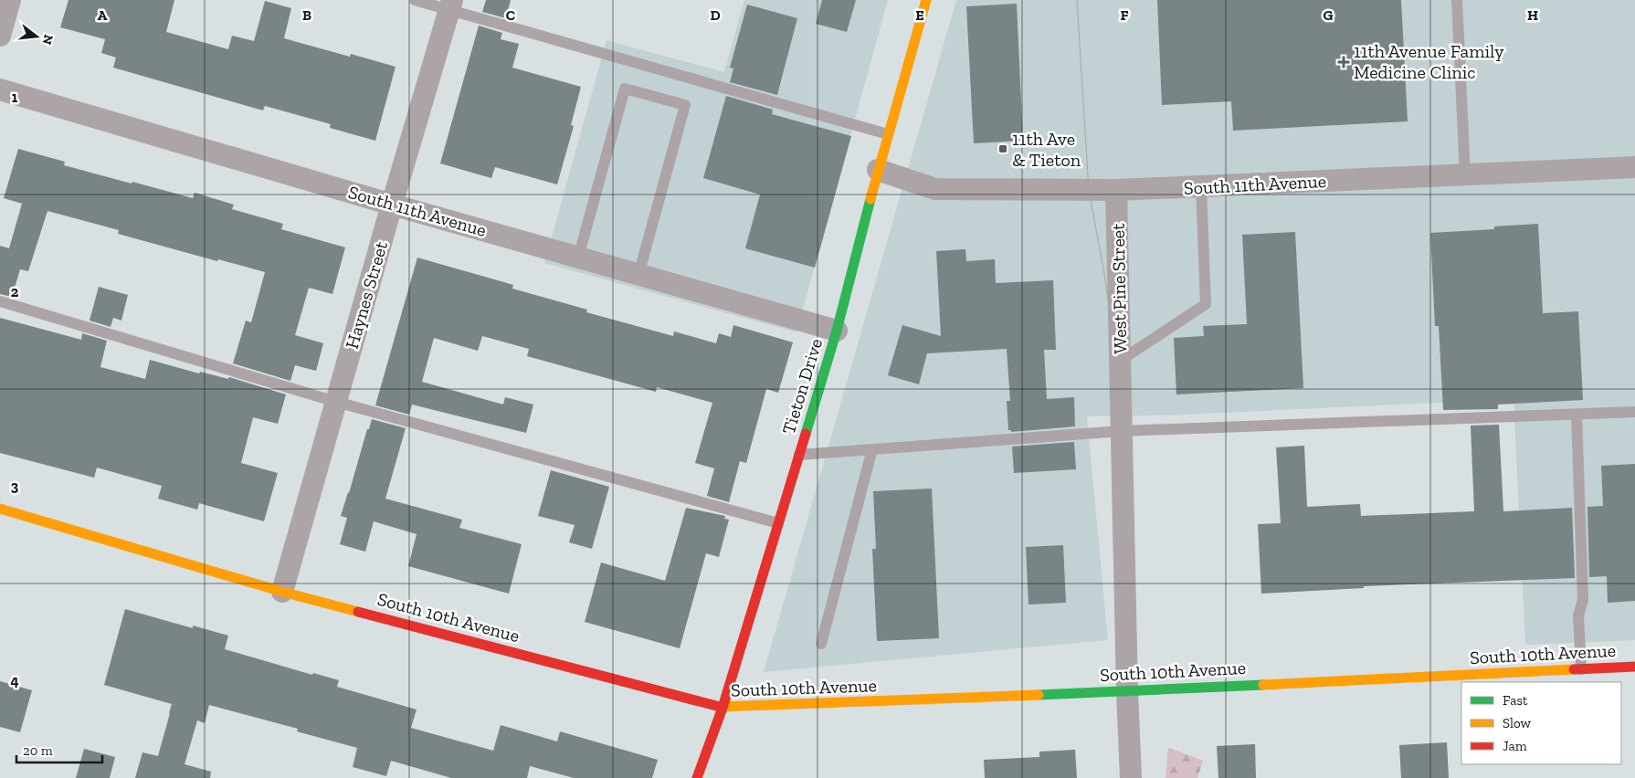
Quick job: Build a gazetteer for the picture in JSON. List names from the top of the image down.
{
  "streets": {
    "street": [
      "South 11th Avenue",
      "West Pine Street",
      "Haynes Street",
      "Tieton Drive",
      "South 10th Avenue"
    ]
  },
  "crossings": [
    ["South 11th Avenue", "West Pine Street"],
    ["South 11th Avenue", "Haynes Street"],
    ["South 11th Avenue", "Tieton Drive"],
    ["West Pine Street", "South 10th Avenue"],
    ["Haynes Street", "South 10th Avenue"],
    ["Tieton Drive", "South 10th Avenue"]
  ],
  "places": {
    "health": ["11th Avenue Family Medicine Clinic"],
    "transit": ["11th Ave & Tieton"]
  },
  "legend": ["Fast", "Slow", "Jam"],
  "scale_bar": "20 m",
  "north": "right",
  "grid": {
    "columns": [
      "A",
      "B",
      "C",
      "D",
      "E",
      "F",
      "G",
      "H"
    ],
    "rows": [
      "1",
      "2",
      "3",
      "4"
    ]
  }
}
